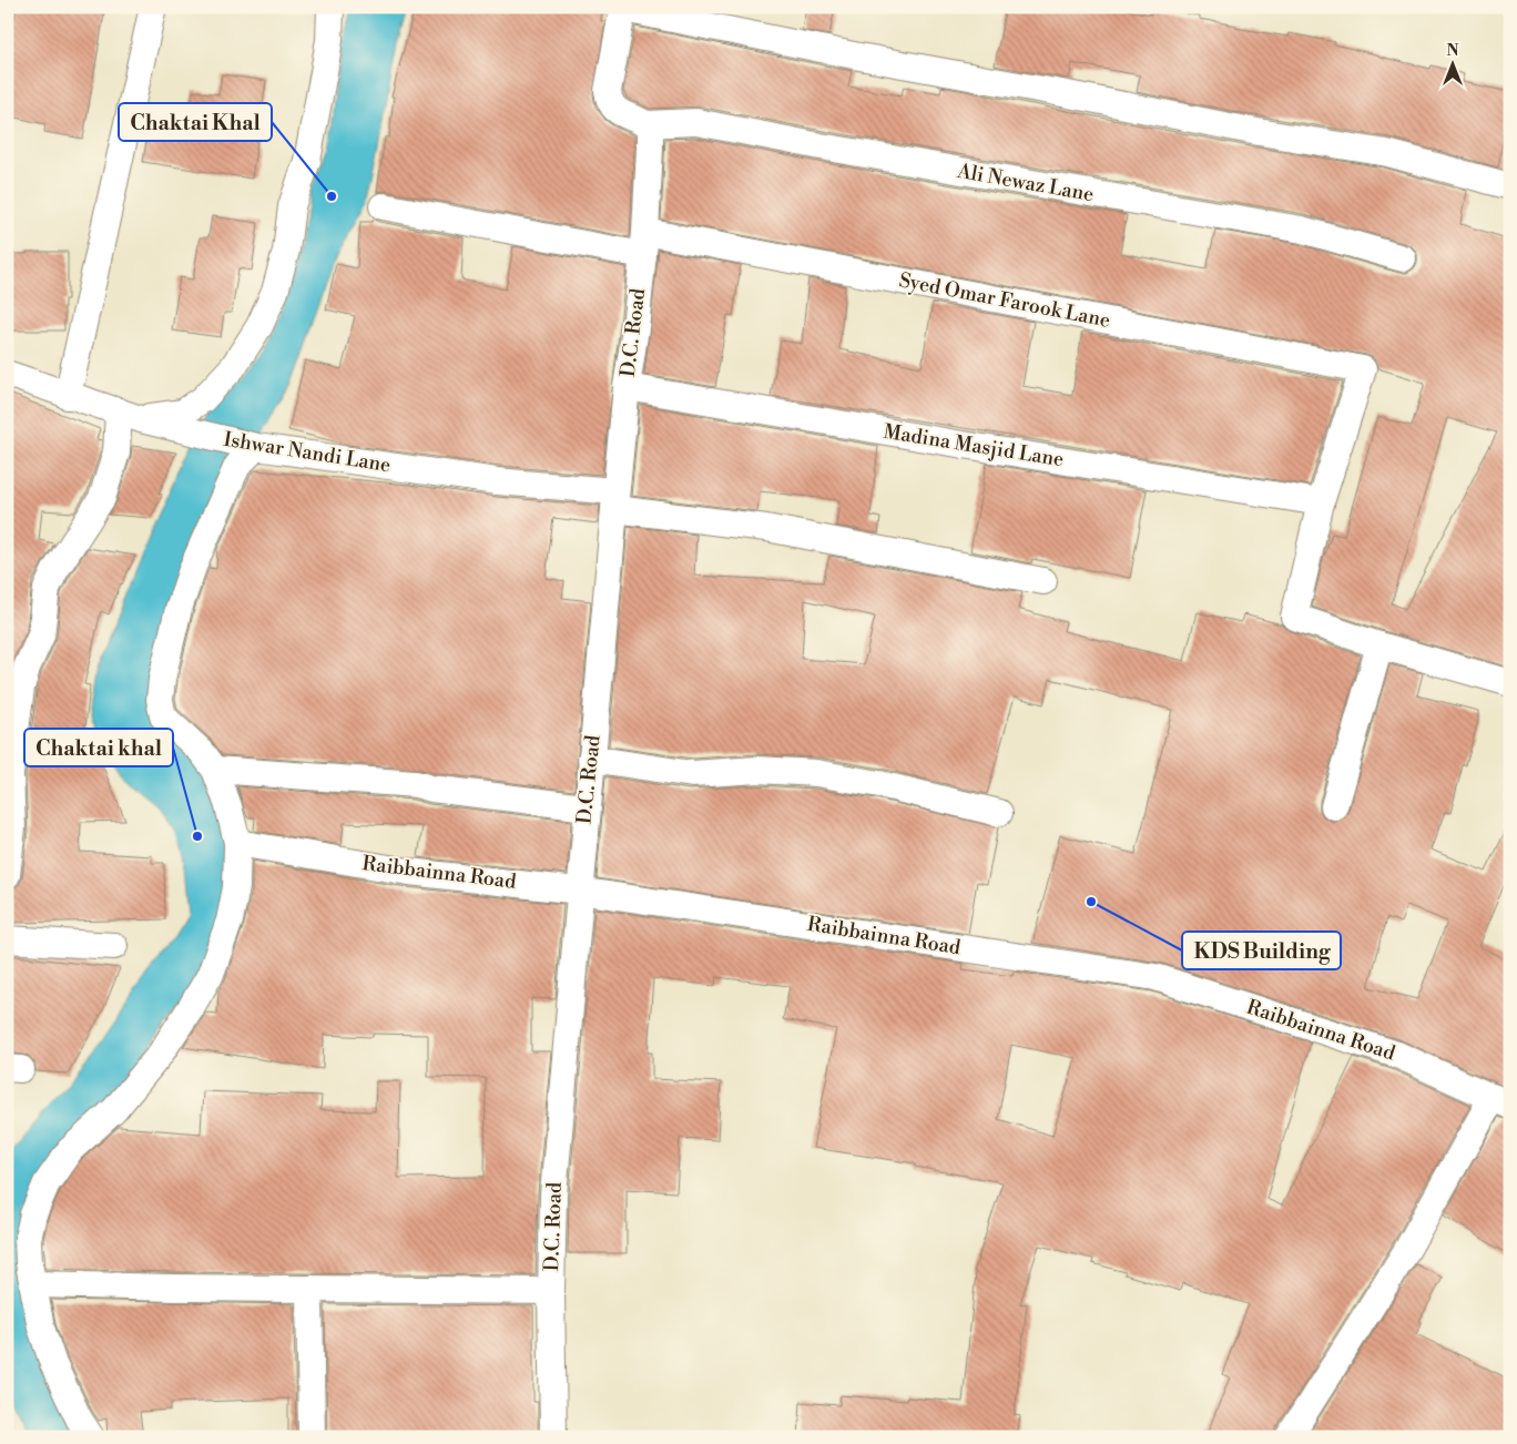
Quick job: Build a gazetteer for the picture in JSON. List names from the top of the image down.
{
  "streets": {
    "street": [
      "Ali Newaz Lane",
      "Syed Omar Farook Lane",
      "D.C. Road",
      "Madina Masjid Lane",
      "Ishwar Nandi Lane",
      "Raibbainna Road"
    ]
  },
  "crossings": [
    ["Ali Newaz Lane", "D.C. Road"],
    ["Syed Omar Farook Lane", "D.C. Road"],
    ["Syed Omar Farook Lane", "Madina Masjid Lane"],
    ["D.C. Road", "Madina Masjid Lane"],
    ["D.C. Road", "Ishwar Nandi Lane"],
    ["D.C. Road", "Raibbainna Road"]
  ],
  "places": ["Chaktai Khal", "Chaktai khal", "KDS Building"],
  "north": "top"
}
